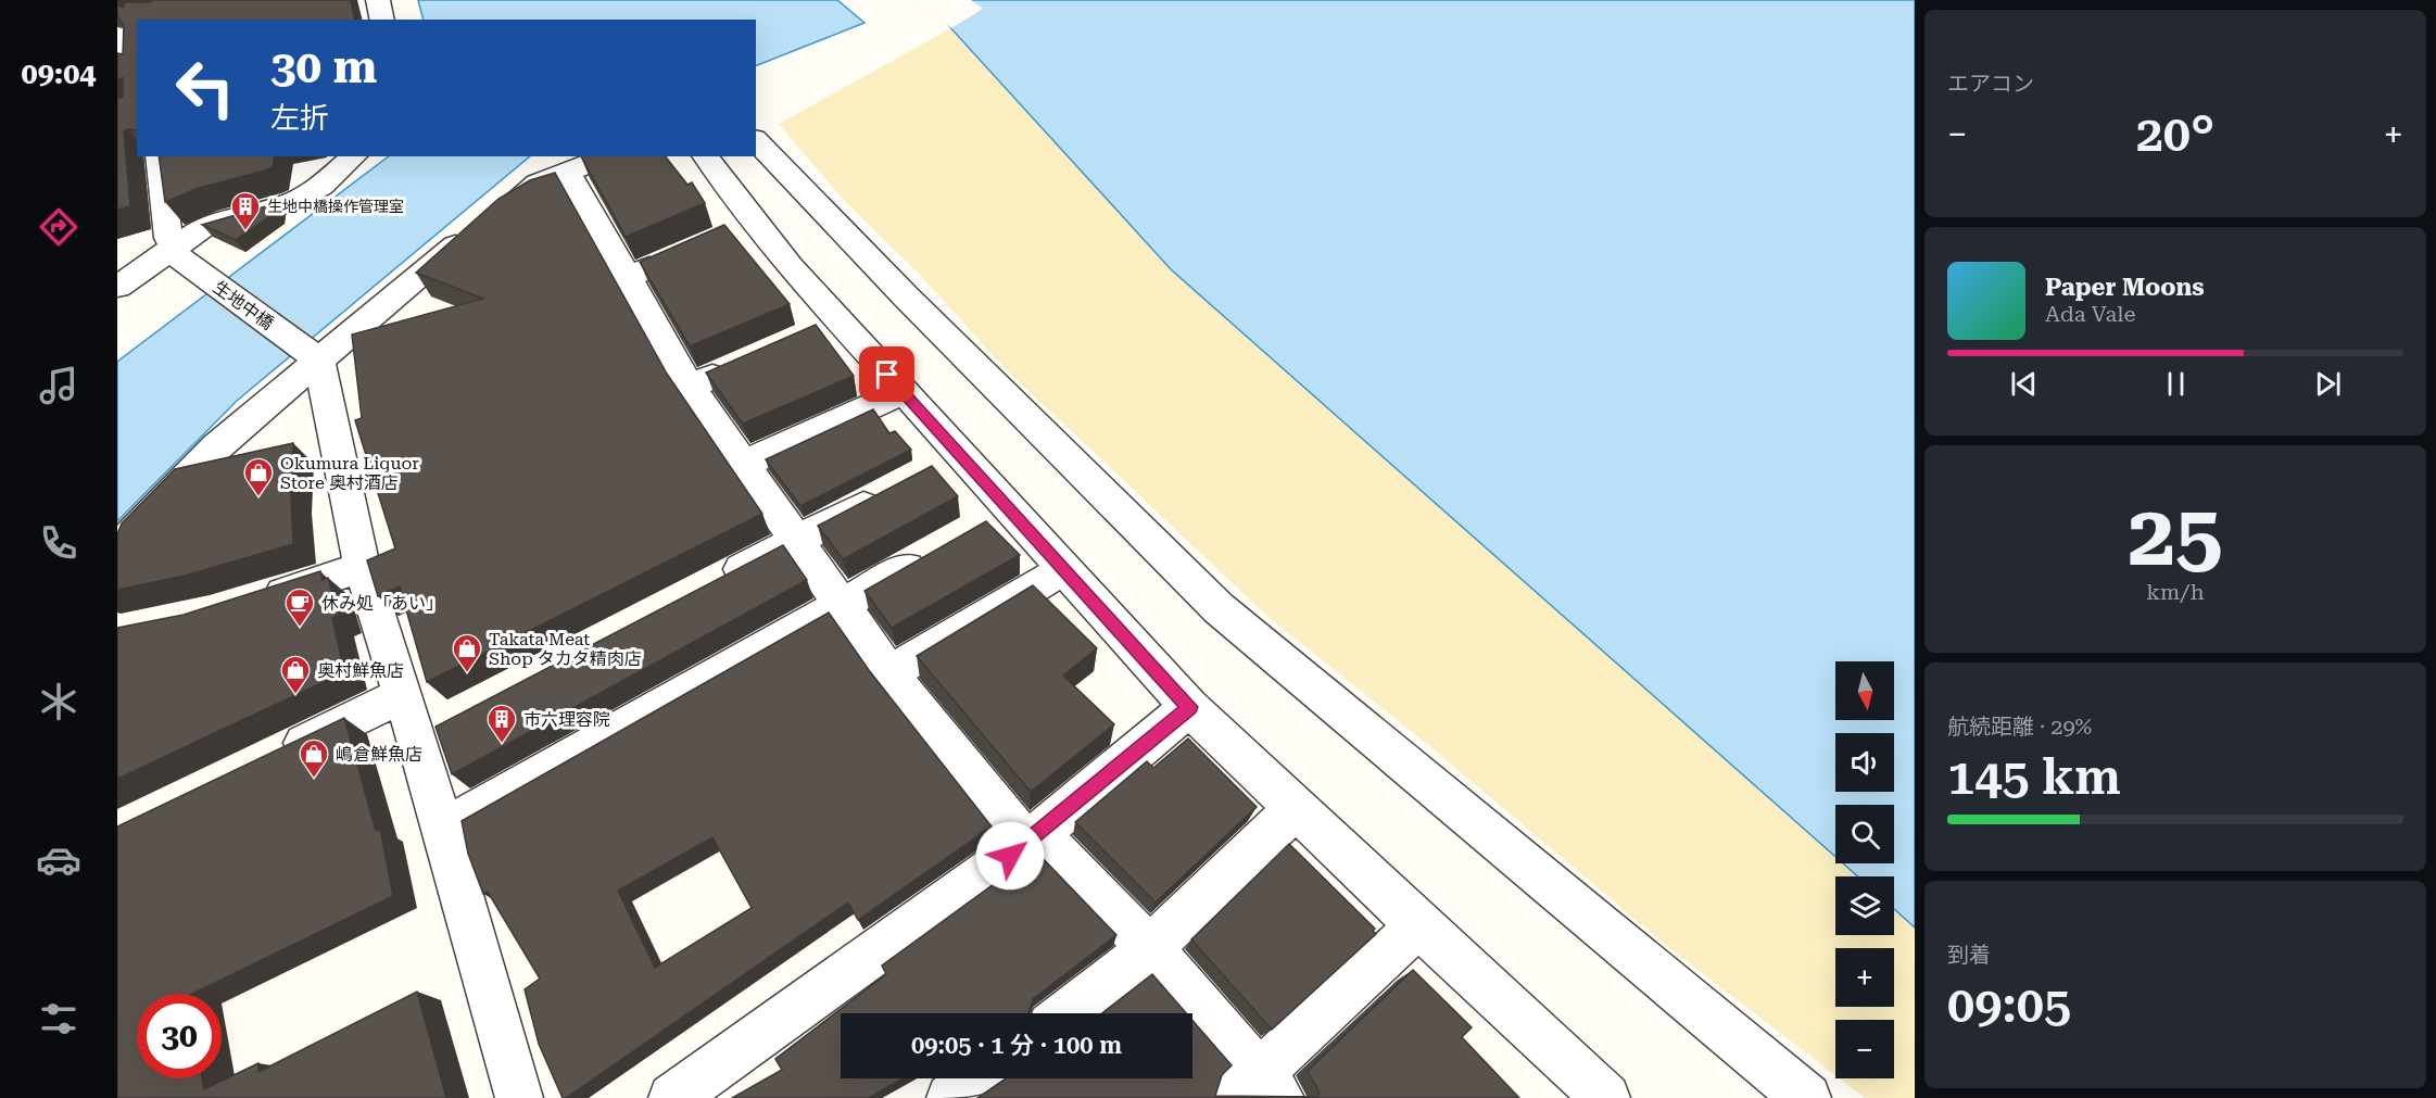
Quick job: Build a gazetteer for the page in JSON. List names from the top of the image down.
{
  "streets": {
    "street": ["生地中橋"]
  },
  "places": {
    "building": ["生地中橋操作管理室", "市六理容院"],
    "shop": [
      "Okumura Liquor Store 奥村酒店",
      "Takata Meat Shop タカタ精肉店",
      "奥村鮮魚店",
      "嶋倉鮮魚店"
    ],
    "cafe": ["休み処「あい」"]
  },
  "north": "bottom",
  "page": {
    "tabs": "09:04",
    "tile": [
      "エアコン",
      ["25", "km/h"],
      ["航続距離 · 29%", "145 km"],
      ["到着", "09:05"]
    ],
    "turn": ["30 m", "左折"],
    "heat": ["−", "20°", "+"],
    "song": ["Paper Moons", "Ada Vale"],
    "map_buttons": ["+", "−"],
    "limit": "30",
    "trip": "09:05 · 1 分 · 100 m"
  }
}
